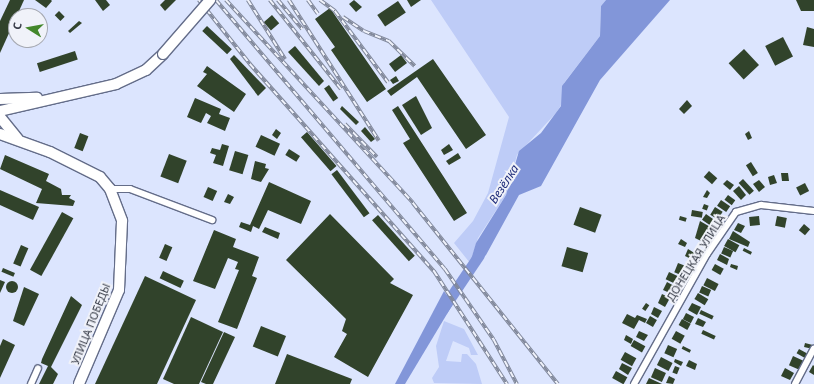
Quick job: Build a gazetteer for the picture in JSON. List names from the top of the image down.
{
  "streets": {
    "main road": ["УЛИЦА ПОБЕДЫ"],
    "street": ["ДОНЕЦКАЯ УЛИЦА"]
  },
  "water": ["Везёлка"],
  "north": "left"
}
